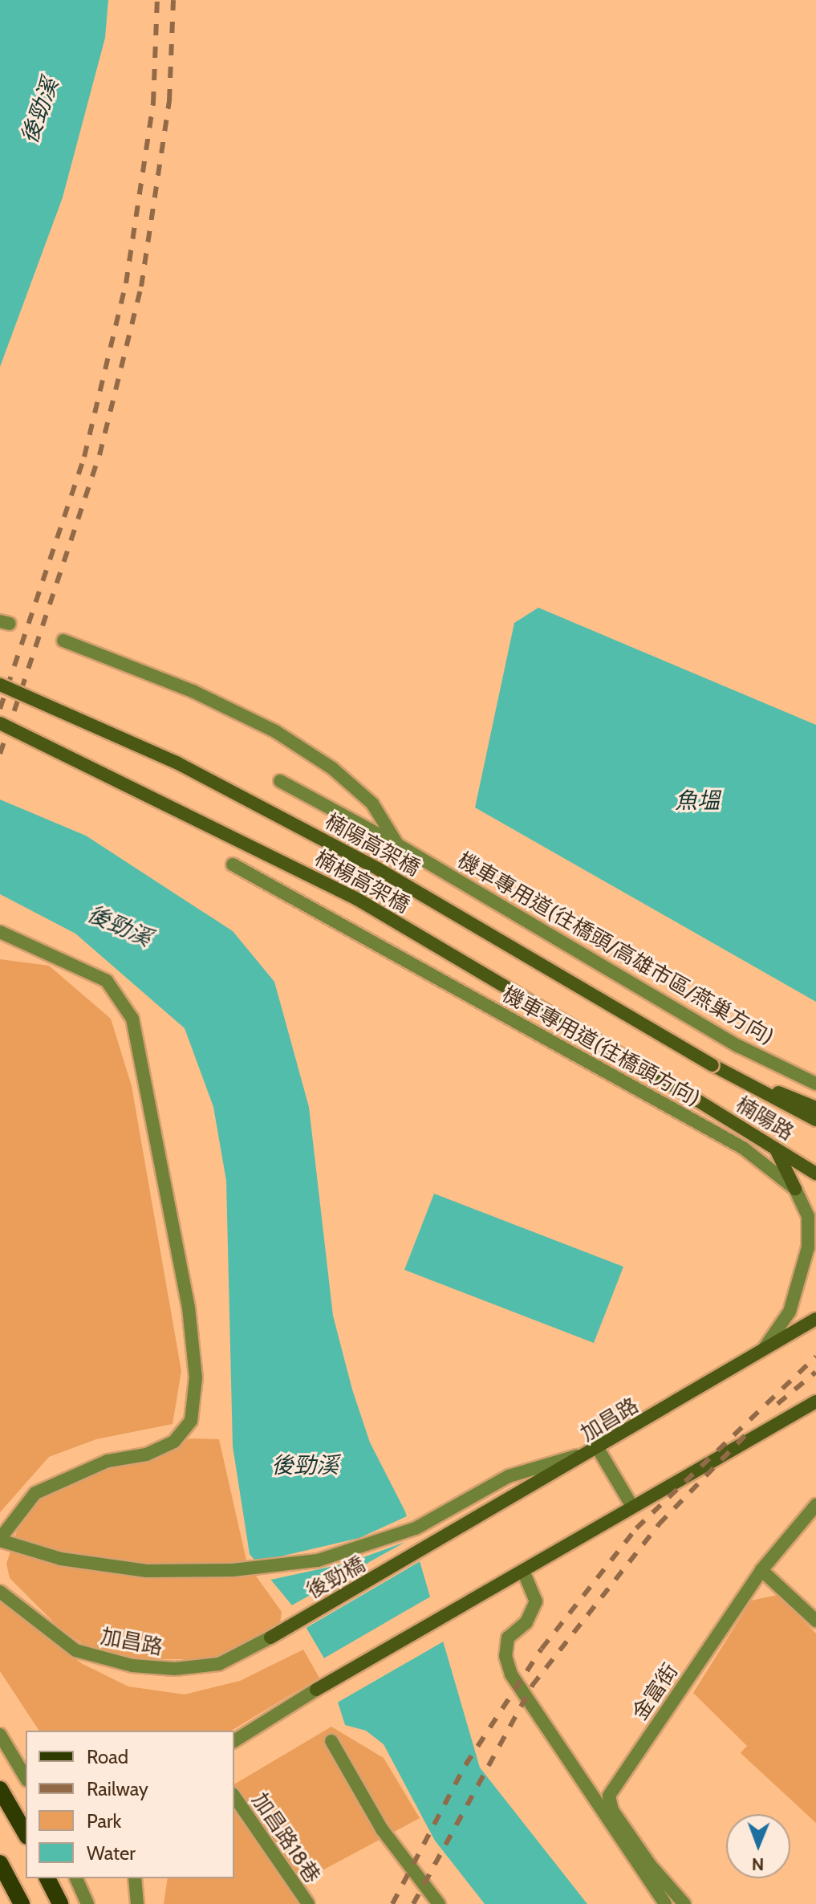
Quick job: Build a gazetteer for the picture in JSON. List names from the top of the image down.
{
  "streets": {
    "street": [
      "楠陽高架橋",
      "楠楊高架橋",
      "機車專用道(往橋頭/高雄市區/燕巢方向)",
      "機車專用道(往橋頭方向)",
      "楠陽路",
      "加昌路",
      "後勁橋",
      "金富街",
      "加昌路18巷"
    ]
  },
  "crossings": [
    ["楠楊高架橋", "楠陽路"],
    ["機車專用道(往橋頭方向)", "加昌路"],
    ["加昌路", "後勁橋"]
  ],
  "water": ["後勁溪", "魚塭"],
  "legend": [
    "Road",
    "Railway",
    "Park",
    "Water"
  ],
  "north": "bottom"
}
